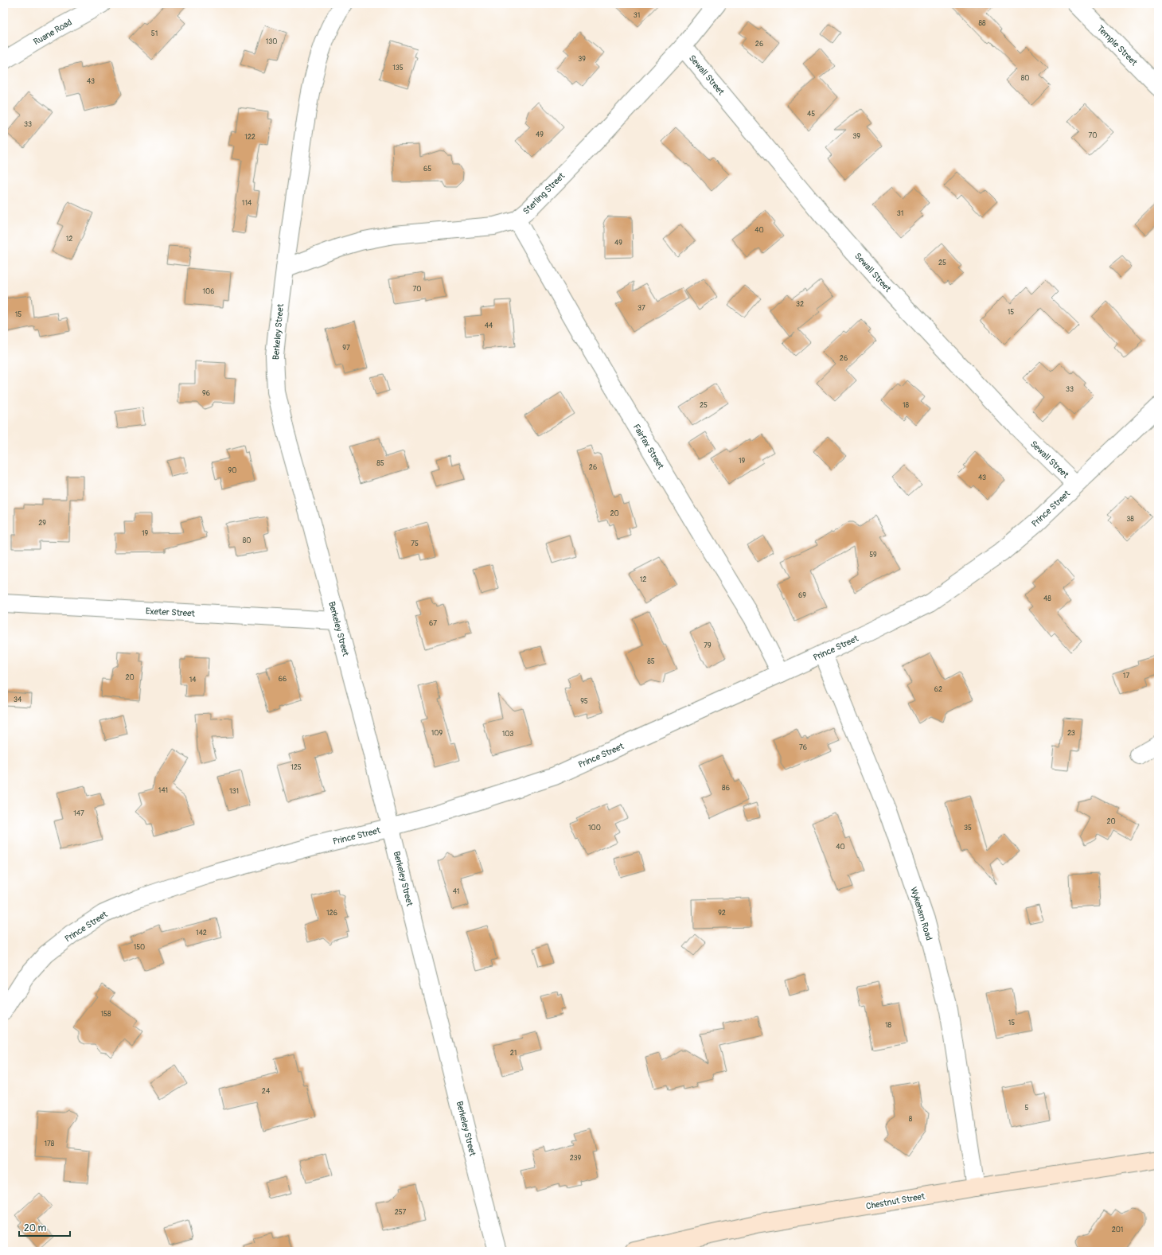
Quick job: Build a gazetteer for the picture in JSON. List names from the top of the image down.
{
  "streets": {
    "main road": ["Chestnut Street"],
    "street": [
      "Ruane Road",
      "Temple Street",
      "Sewall Street",
      "Sterling Street",
      "Berkeley Street",
      "Fairfax Street",
      "Prince Street",
      "Exeter Street",
      "Wykeham Road"
    ]
  },
  "crossings": [
    ["Sewall Street", "Sterling Street"],
    ["Sewall Street", "Prince Street"],
    ["Sterling Street", "Berkeley Street"],
    ["Sterling Street", "Fairfax Street"],
    ["Berkeley Street", "Prince Street"],
    ["Berkeley Street", "Exeter Street"],
    ["Fairfax Street", "Prince Street"],
    ["Prince Street", "Wykeham Road"],
    ["Wykeham Road", "Chestnut Street"]
  ],
  "house_numbers": [
    "31",
    "88",
    "51",
    "130",
    "26",
    "39",
    "135",
    "80",
    "43",
    "45",
    "33",
    "49",
    "70",
    "39",
    "122",
    "65",
    "114",
    "31",
    "40",
    "12",
    "49",
    "25",
    "70",
    "106",
    "32",
    "37",
    "15",
    "15",
    "44",
    "97",
    "26",
    "33",
    "96",
    "25",
    "18",
    "19",
    "85",
    "26",
    "90",
    "43",
    "20",
    "38",
    "29",
    "19",
    "80",
    "75",
    "59",
    "12",
    "69",
    "48",
    "67",
    "79",
    "85",
    "17",
    "20",
    "66",
    "14",
    "62",
    "34",
    "95",
    "109",
    "23",
    "103",
    "76",
    "125",
    "86",
    "141",
    "131",
    "147",
    "20",
    "100",
    "35",
    "40",
    "41",
    "126",
    "92",
    "142",
    "150",
    "158",
    "15",
    "18",
    "21",
    "24",
    "5",
    "8",
    "178",
    "239",
    "257",
    "201"
  ],
  "scale_bar": "20 m"
}
